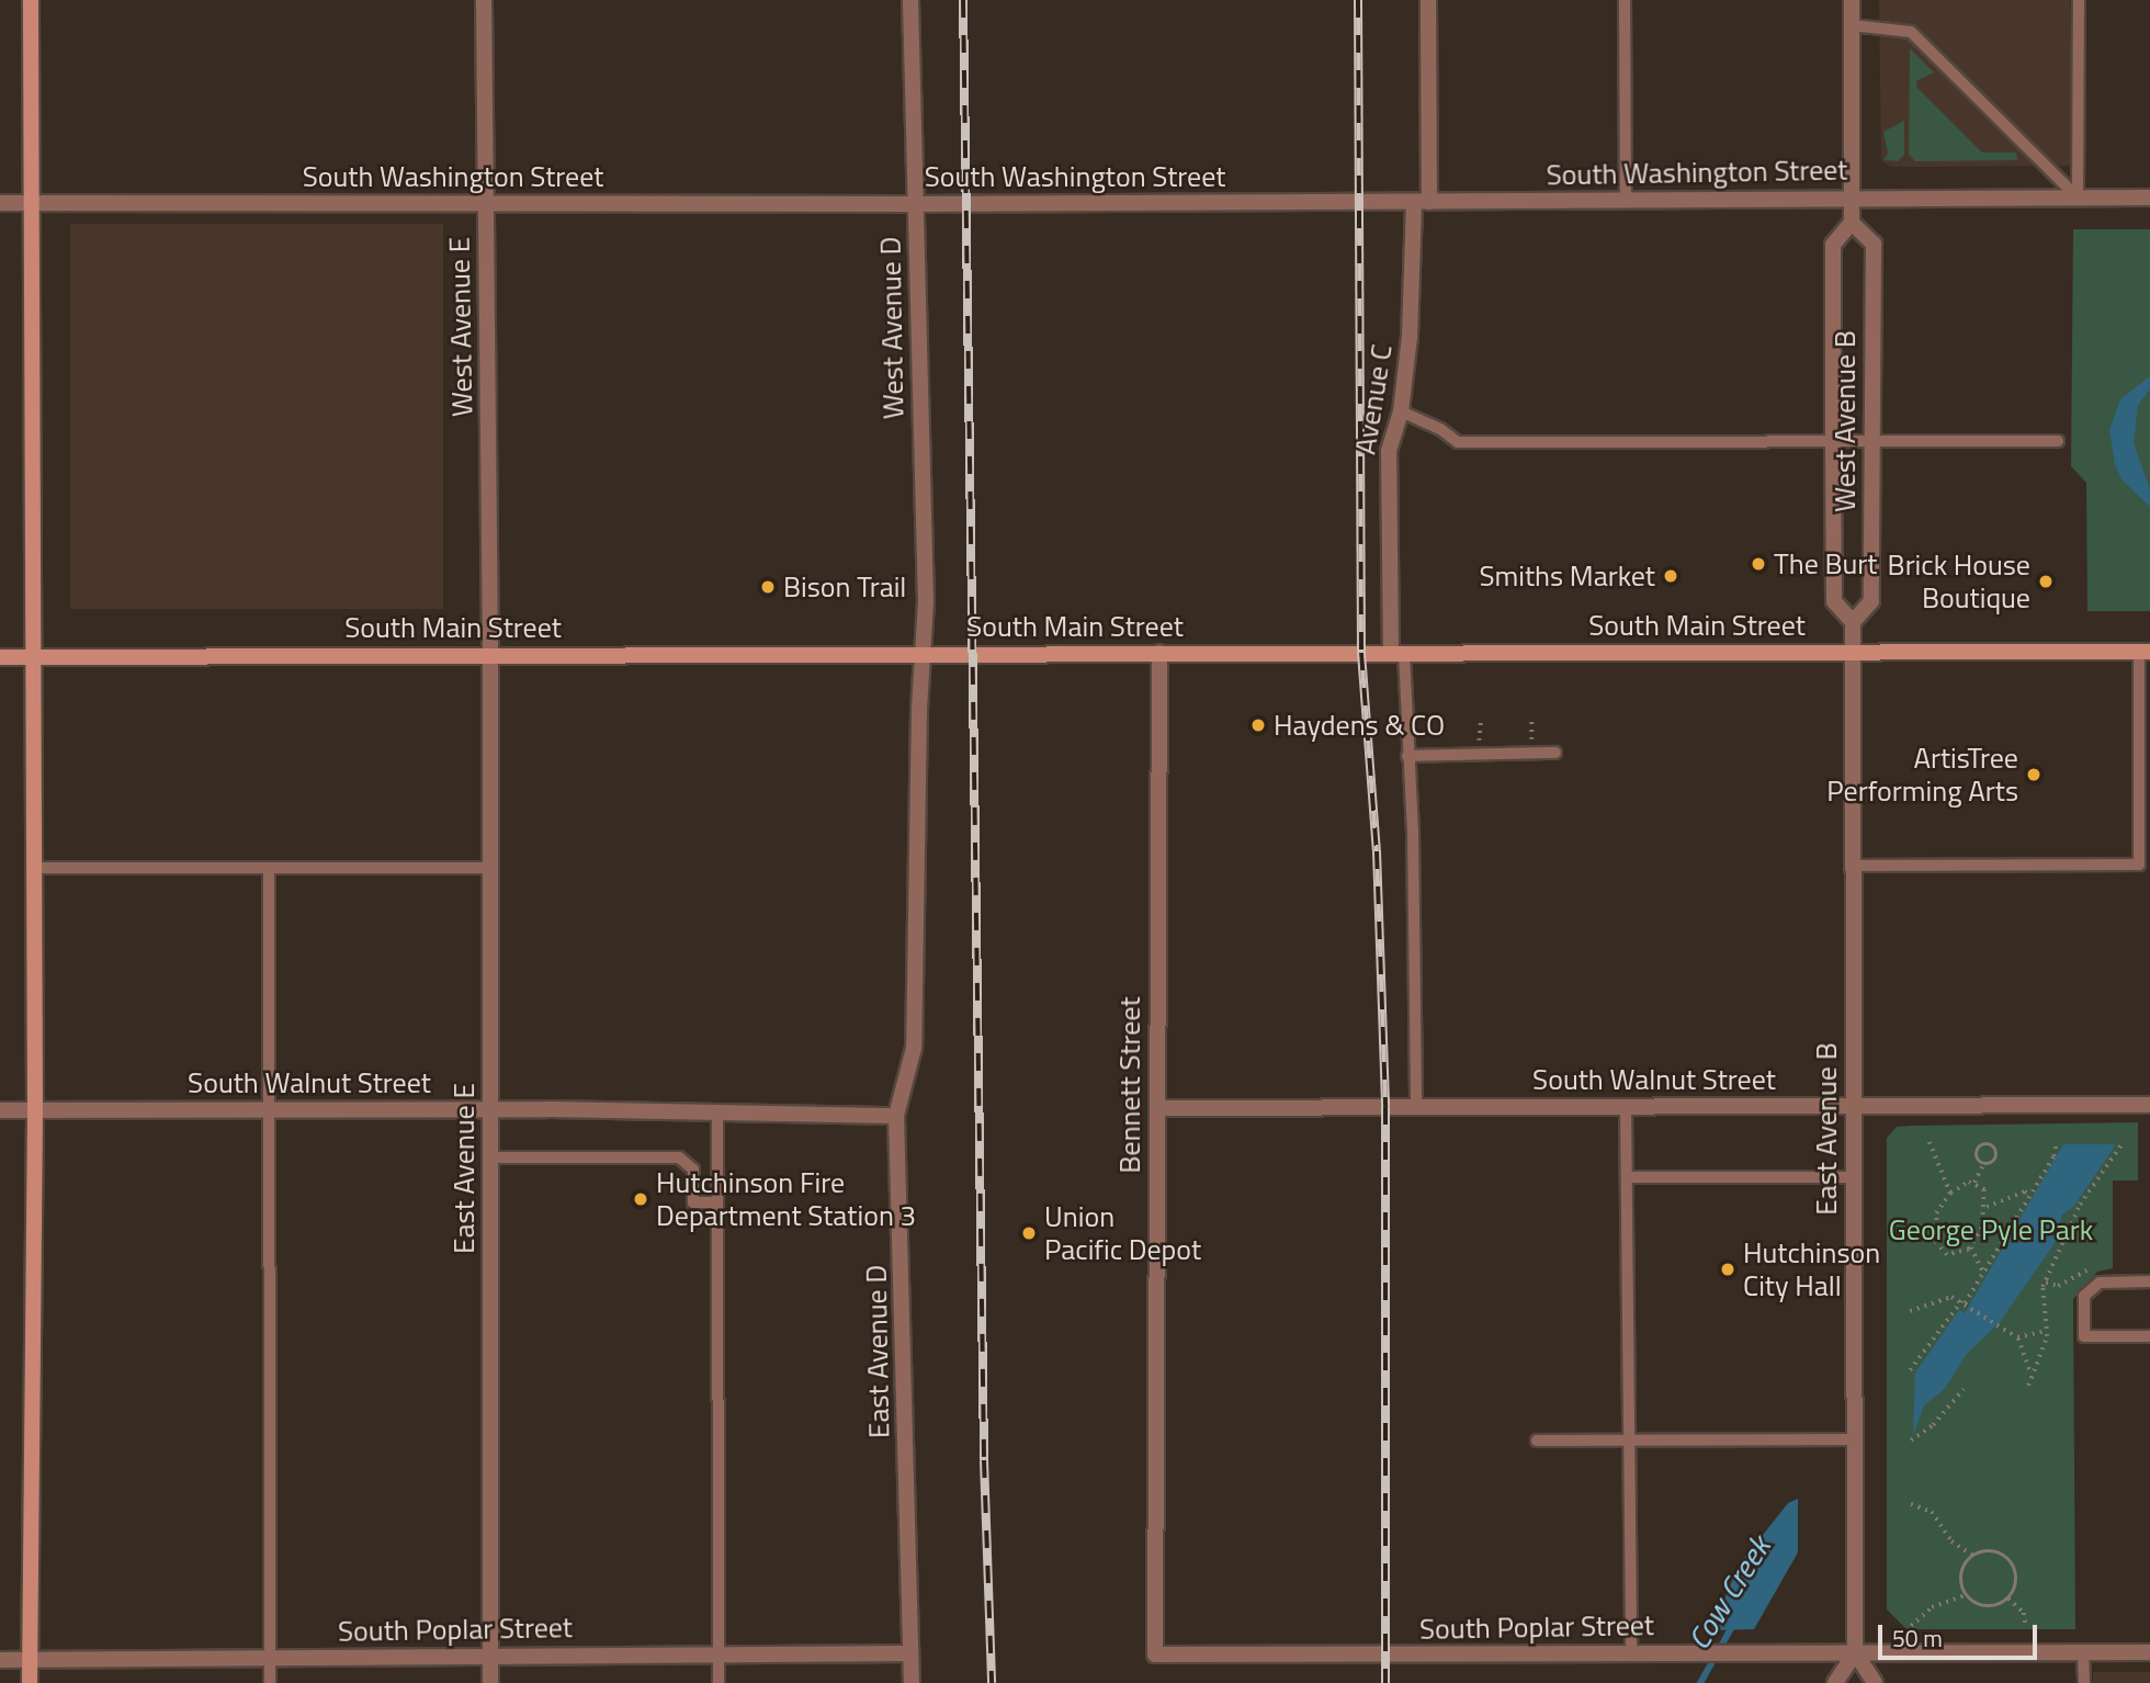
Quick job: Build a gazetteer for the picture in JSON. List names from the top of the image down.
{
  "streets": {
    "street": [
      "South Washington Street",
      "West Avenue E",
      "West Avenue D",
      "Avenue C",
      "West Avenue B",
      "South Main Street",
      "South Walnut Street",
      "Bennett Street",
      "East Avenue B",
      "East Avenue E",
      "East Avenue D",
      "South Poplar Street"
    ]
  },
  "crossings": [
    ["South Washington Street", "West Avenue E"],
    ["South Washington Street", "West Avenue D"],
    ["South Washington Street", "Avenue C"],
    ["South Washington Street", "West Avenue B"],
    ["West Avenue E", "South Main Street"],
    ["West Avenue E", "East Avenue E"],
    ["West Avenue D", "South Main Street"],
    ["West Avenue D", "East Avenue D"],
    ["Avenue C", "South Main Street"],
    ["South Main Street", "Bennett Street"],
    ["South Main Street", "East Avenue B"],
    ["South Main Street", "East Avenue E"],
    ["South Main Street", "East Avenue D"],
    ["South Walnut Street", "Bennett Street"],
    ["South Walnut Street", "East Avenue B"],
    ["South Walnut Street", "East Avenue E"],
    ["South Walnut Street", "East Avenue D"],
    ["Bennett Street", "South Poplar Street"],
    ["East Avenue B", "South Poplar Street"],
    ["East Avenue E", "South Poplar Street"],
    ["East Avenue D", "South Poplar Street"]
  ],
  "water": ["Cow Creek"],
  "parks": ["George Pyle Park"],
  "places": [
    "The Burt",
    "Smiths Market",
    "Brick House Boutique",
    "Bison Trail",
    "Haydens & CO",
    "ArtisTree Performing Arts",
    "Hutchinson Fire Department Station 3",
    "Union Pacific Depot",
    "Hutchinson City Hall"
  ],
  "scale_bar": "50 m"
}
